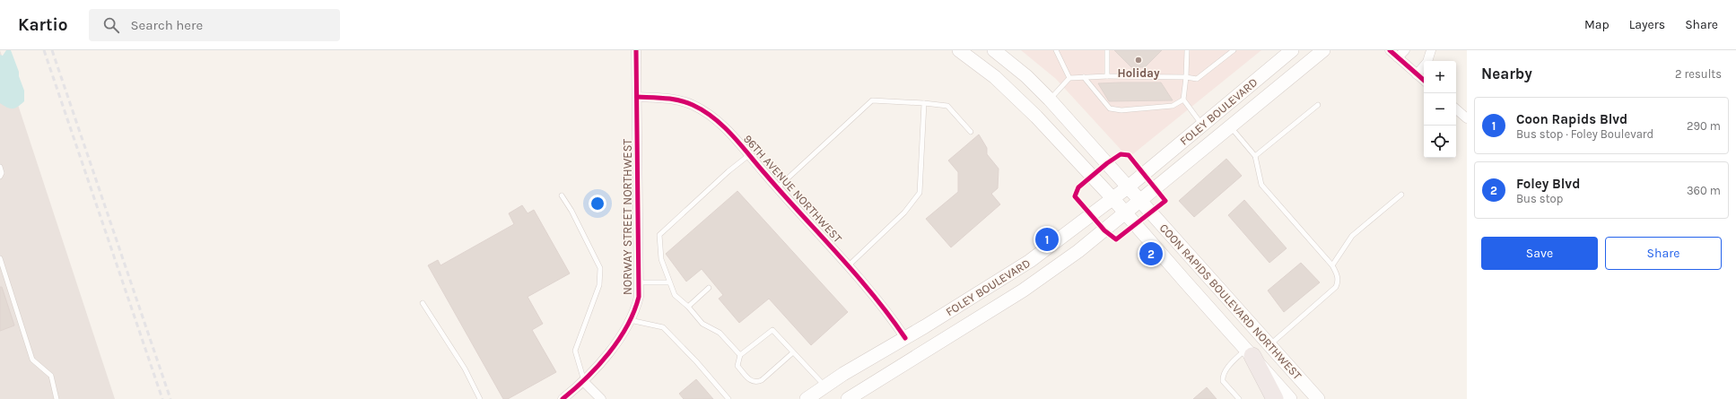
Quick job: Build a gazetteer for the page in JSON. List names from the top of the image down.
{
  "streets": {
    "main road": ["FOLEY BOULEVARD", "COON RAPIDS BOULEVARD NORTHWEST"],
    "street": ["96TH AVENUE NORTHWEST", "NORWAY STREET NORTHWEST"]
  },
  "crossings": [
    ["FOLEY BOULEVARD", "96TH AVENUE NORTHWEST"],
    ["FOLEY BOULEVARD", "COON RAPIDS BOULEVARD NORTHWEST"],
    ["96TH AVENUE NORTHWEST", "NORWAY STREET NORTHWEST"]
  ],
  "places": ["Holiday"],
  "page": {
    "header": "Kartio",
    "search": "Search here",
    "nav": ["Map", "Layers", "Share"],
    "heading": ["Nearby", "2 results"],
    "map_buttons": ["+", "−"],
    "list": [
      {
        "mark": "1",
        "name": "Coon Rapids Blvd",
        "note": "Bus stop · Foley Boulevard",
        "value": "290 m"
      },
      {
        "mark": "2",
        "name": "Foley Blvd",
        "note": "Bus stop",
        "value": "360 m"
      }
    ],
    "pins": ["1", "2"],
    "buttons": ["Save", "Share"]
  }
}
